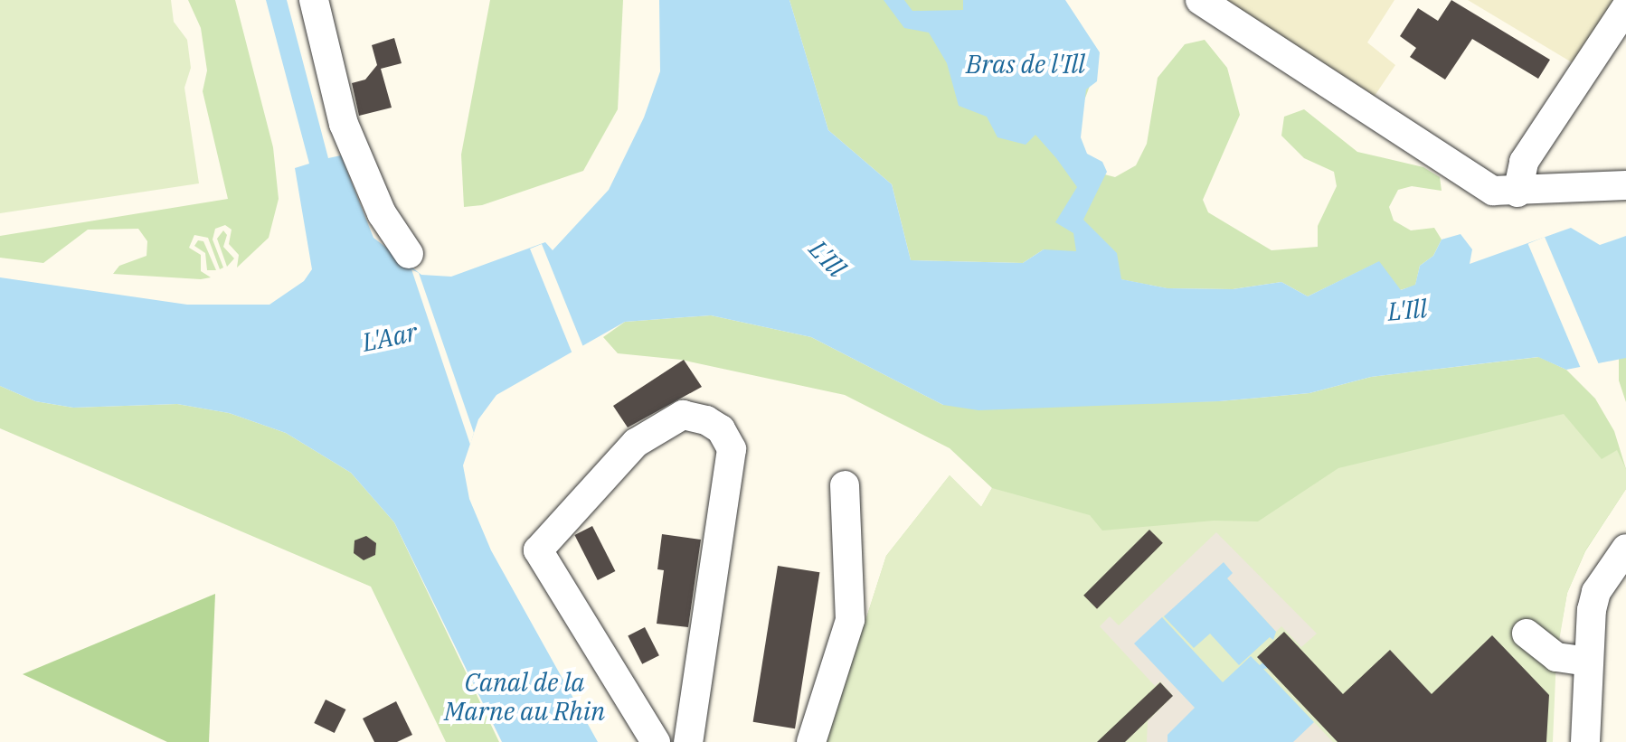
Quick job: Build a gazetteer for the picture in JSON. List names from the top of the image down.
{
  "water": [
    "Bras de l'Ill",
    "L'Ill",
    "L'Aar",
    "Canal de la Marne au Rhin"
  ]
}
